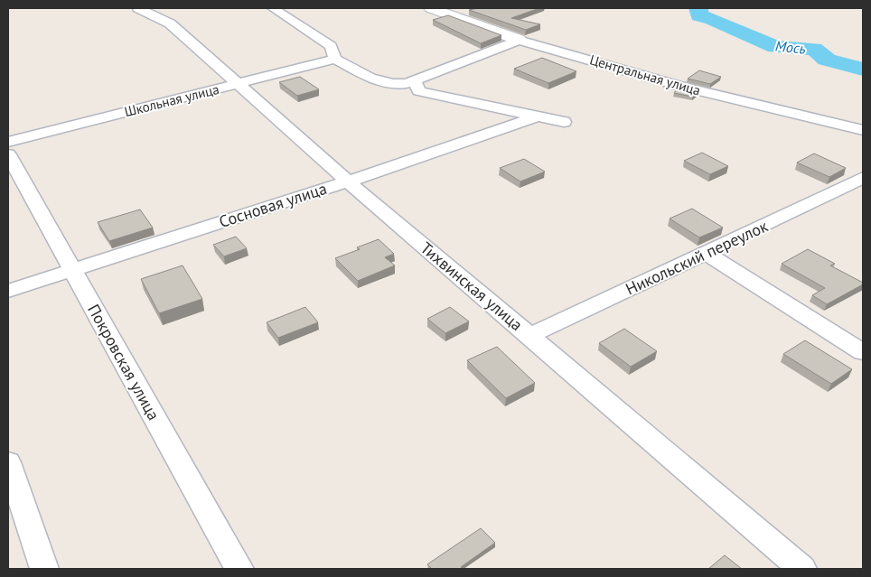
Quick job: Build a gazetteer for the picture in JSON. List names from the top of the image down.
{
  "streets": {
    "street": [
      "Центральная улица",
      "Школьная улица",
      "Сосновая улица",
      "Никольский переулок",
      "Тихвинская улица",
      "Покровская улица"
    ]
  },
  "crossings": [
    ["Школьная улица", "Тихвинская улица"],
    ["Сосновая улица", "Тихвинская улица"],
    ["Сосновая улица", "Покровская улица"],
    ["Никольский переулок", "Тихвинская улица"]
  ],
  "water": ["Мось"]
}
